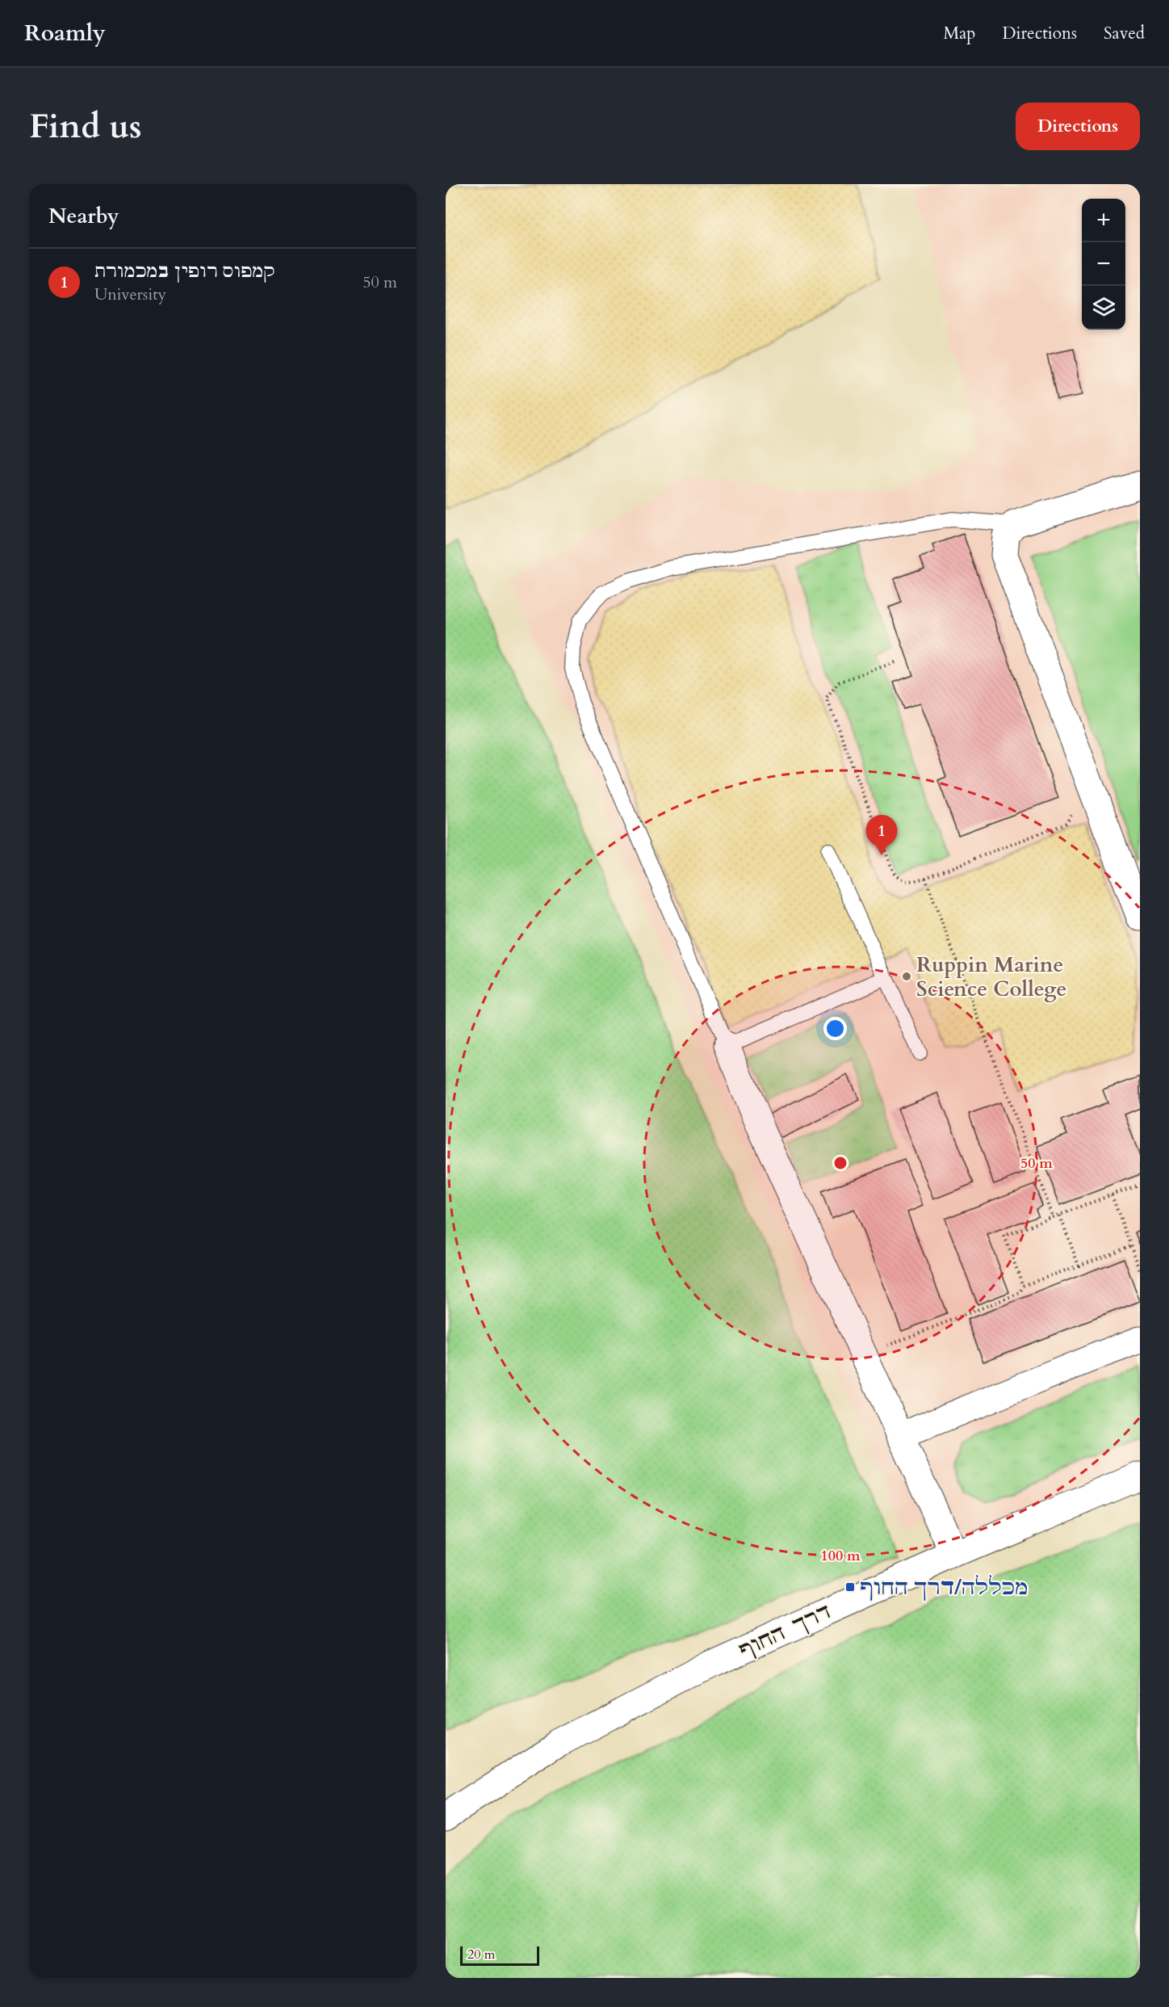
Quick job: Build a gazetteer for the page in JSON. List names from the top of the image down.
{
  "streets": {
    "street": ["דרך החוף"]
  },
  "places": {
    "other": ["Ruppin Marine Science College"],
    "transit": ["מכללה/דרך החוף"]
  },
  "scale_bar": "20 m",
  "page": {
    "header": "Roamly",
    "nav": ["Map", "Directions", "Saved"],
    "buttons": "Directions",
    "title": "Find us",
    "heading": "Nearby",
    "map_buttons": ["+", "−"],
    "list": [
      {
        "mark": "1",
        "name": "קמפוס רופין במכמורת",
        "note": "University",
        "value": "50 m"
      }
    ],
    "pins": "1",
    "scale": "20 m"
  },
  "rings": ["50 m", "100 m"]
}
